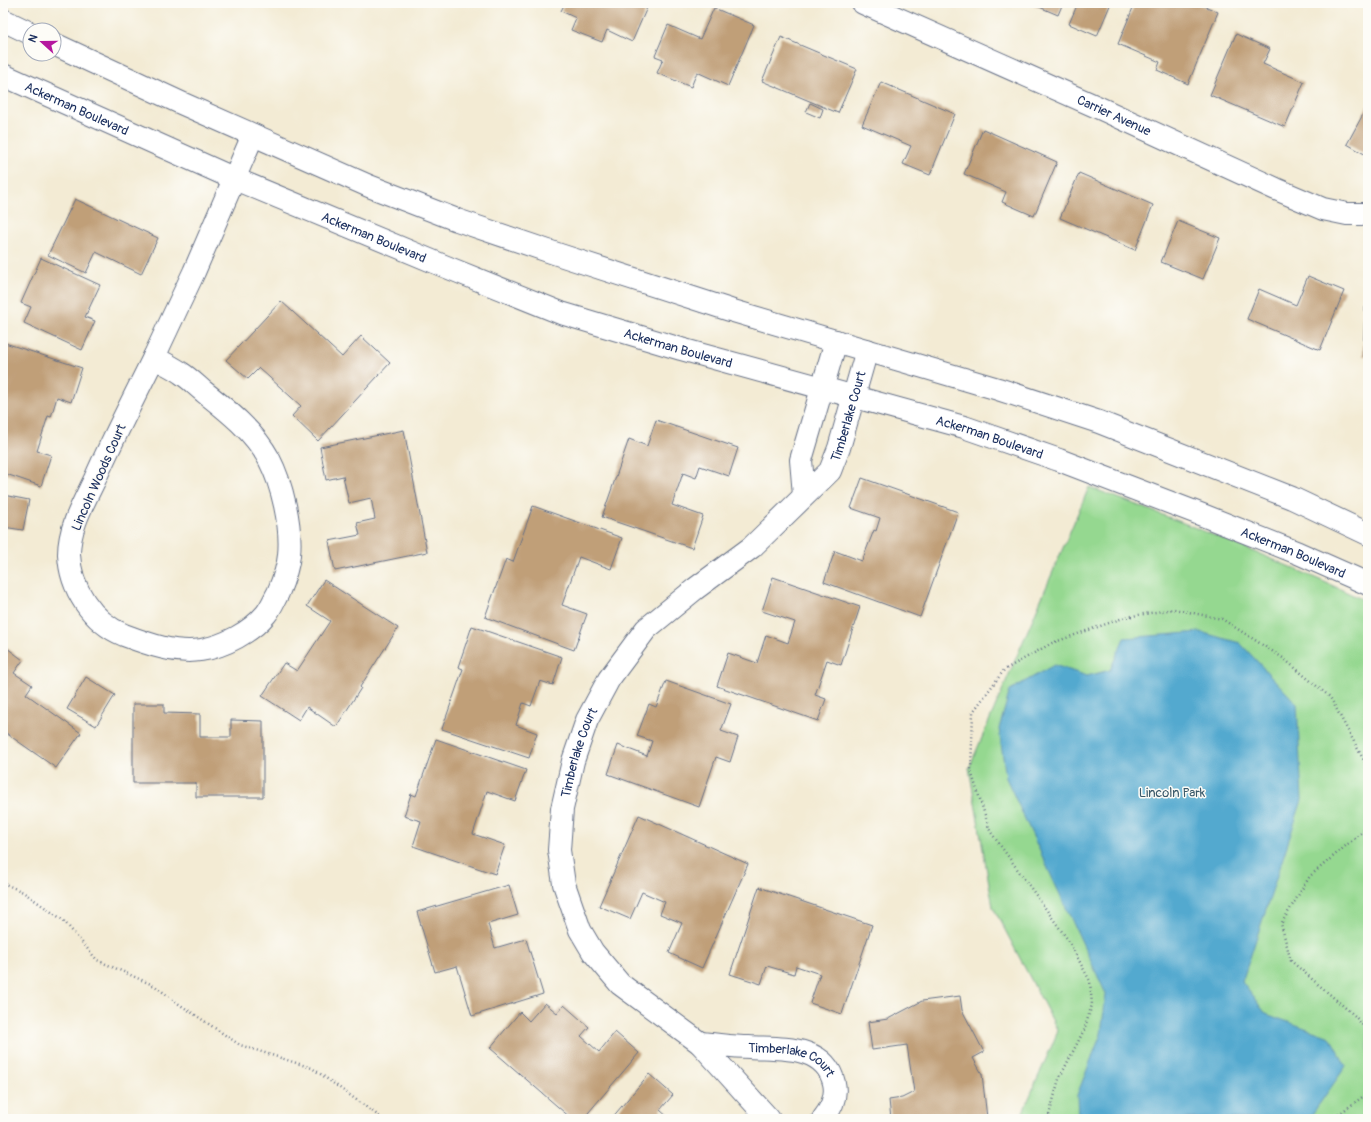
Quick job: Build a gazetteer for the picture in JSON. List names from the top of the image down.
{
  "streets": {
    "street": [
      "Ackerman Boulevard",
      "Carrier Avenue",
      "Timberlake Court",
      "Lincoln Woods Court"
    ]
  },
  "crossings": [
    ["Ackerman Boulevard", "Timberlake Court"],
    ["Ackerman Boulevard", "Lincoln Woods Court"]
  ],
  "parks": ["Lincoln Park"],
  "north": "left"
}
